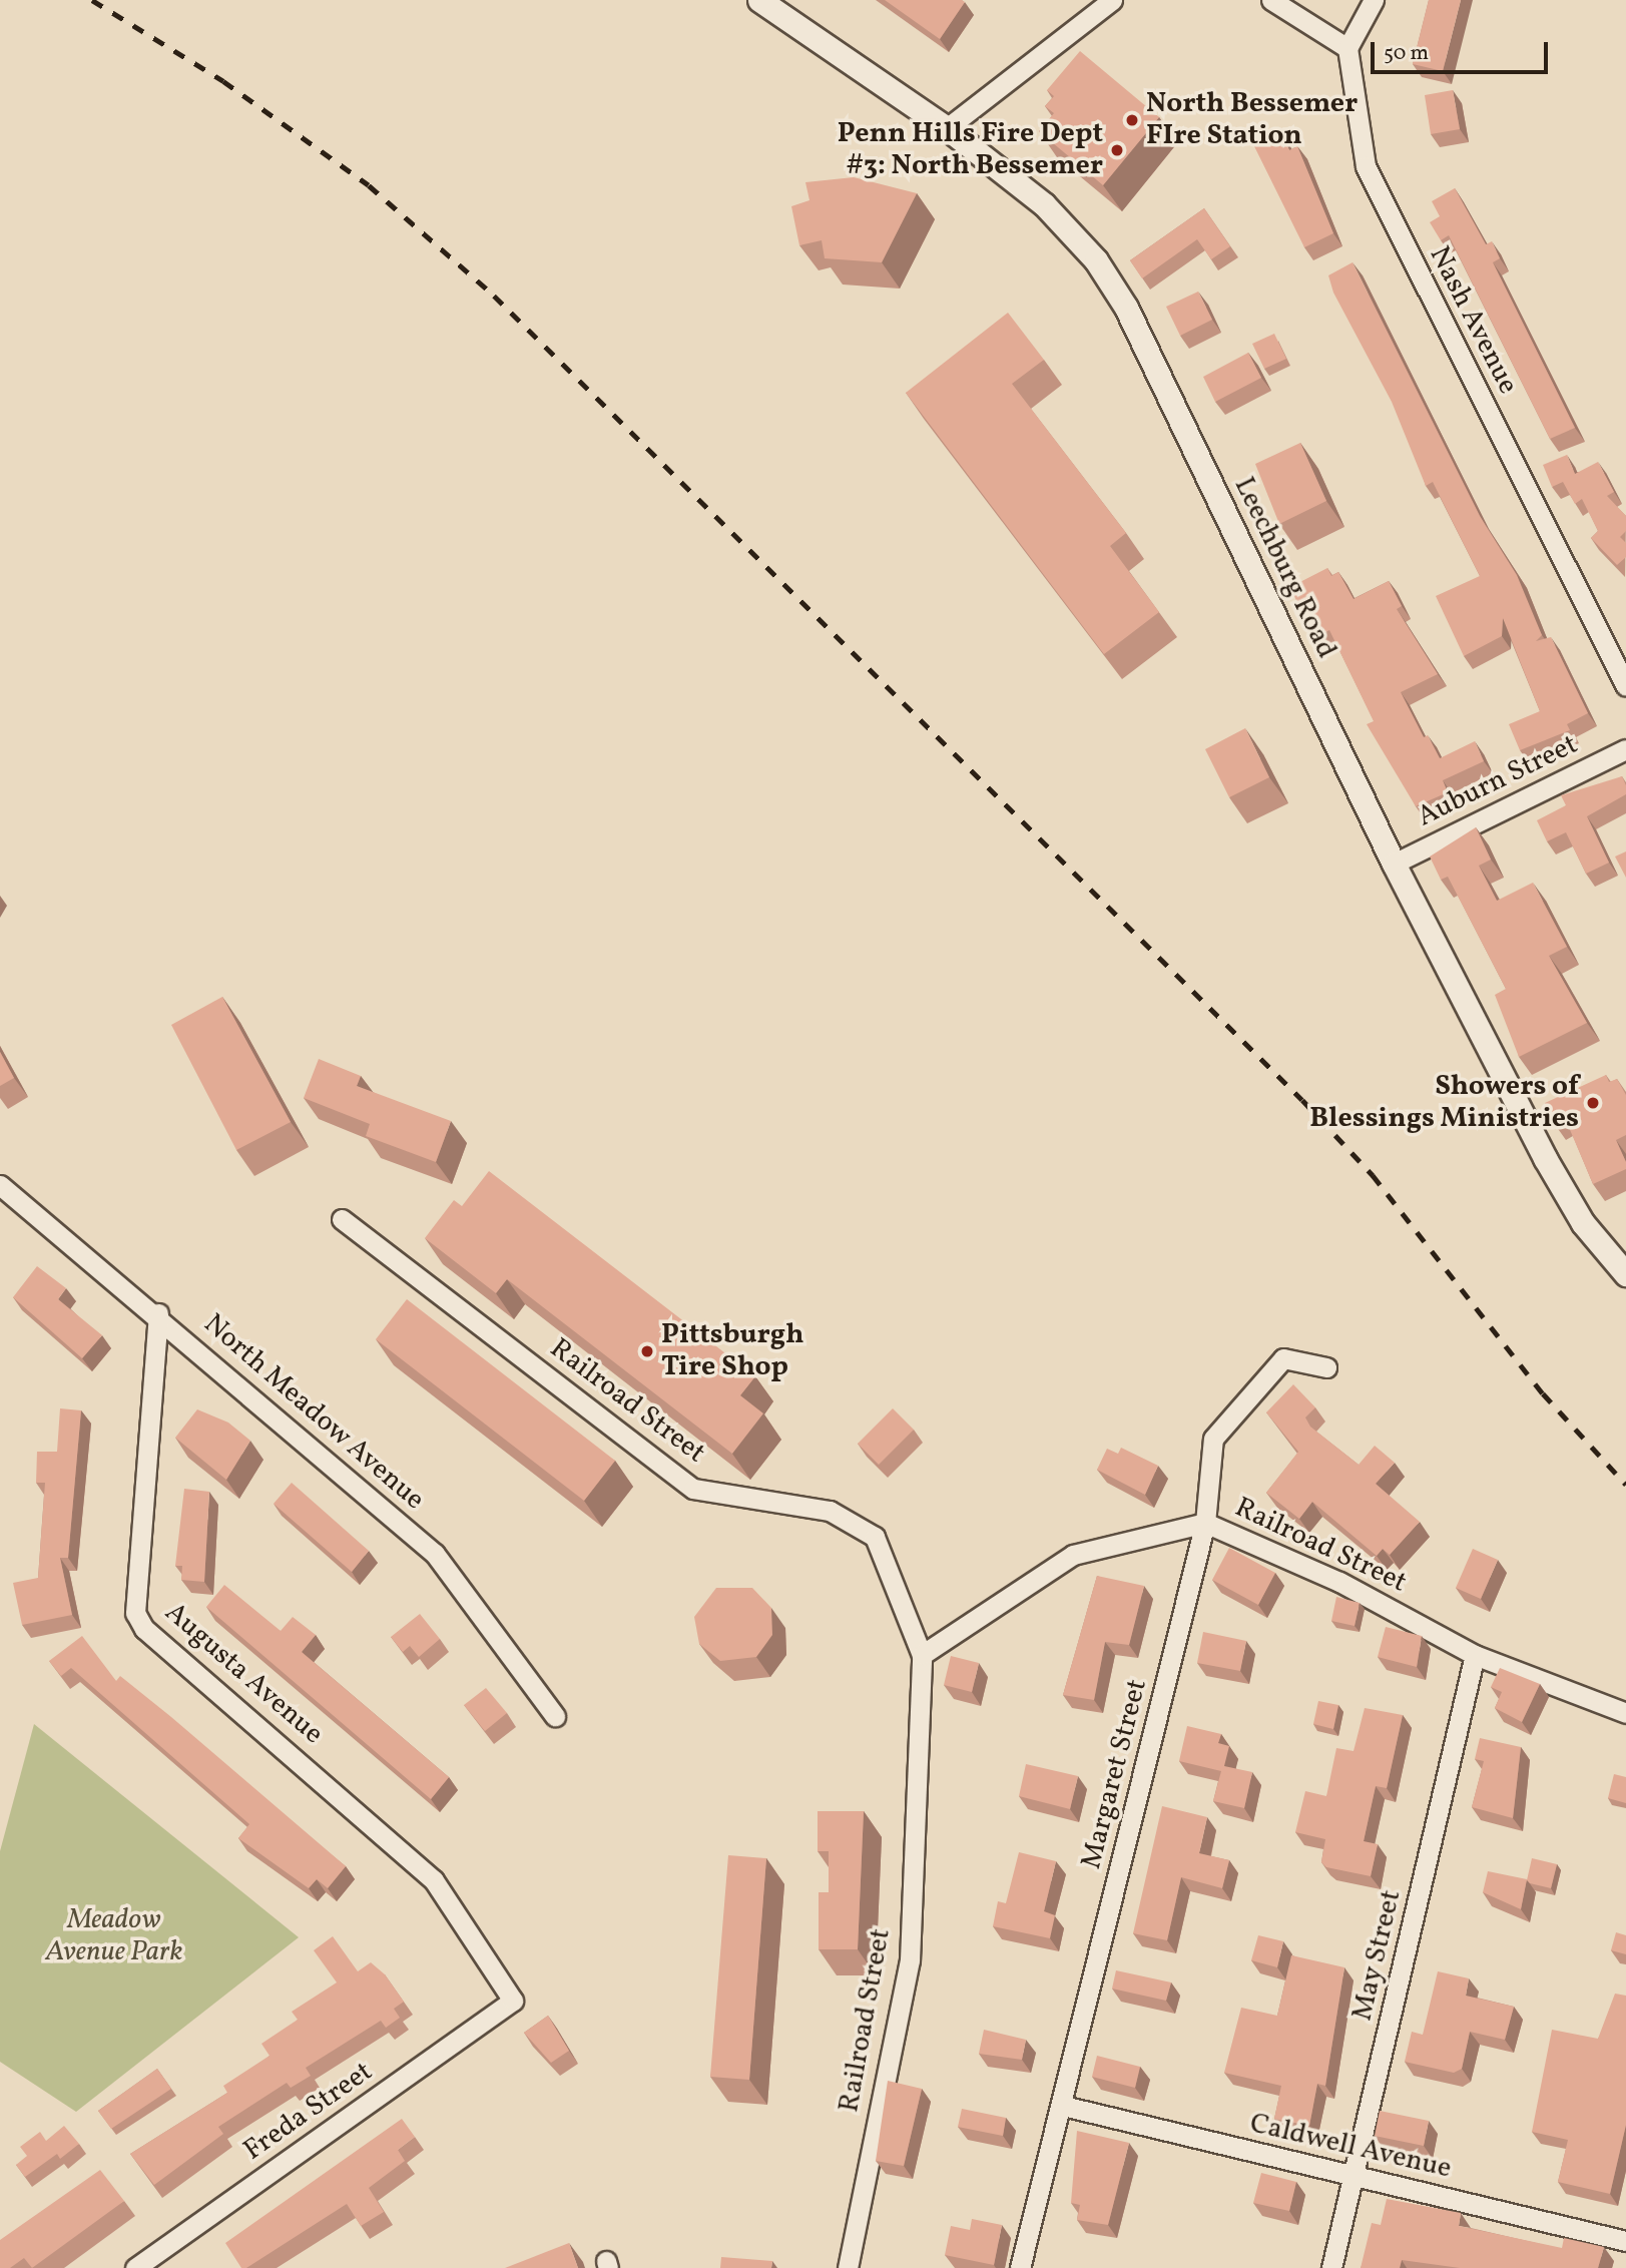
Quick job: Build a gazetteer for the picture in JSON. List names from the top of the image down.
{
  "streets": {
    "street": [
      "Nash Avenue",
      "Leechburg Road",
      "Auburn Street",
      "Railroad Street",
      "North Meadow Avenue",
      "Augusta Avenue",
      "Margaret Street",
      "May Street",
      "Freda Street",
      "Caldwell Avenue"
    ]
  },
  "crossings": [
    ["Leechburg Road", "Auburn Street"],
    ["Railroad Street", "Margaret Street"],
    ["Railroad Street", "May Street"],
    ["North Meadow Avenue", "Augusta Avenue"],
    ["Augusta Avenue", "Freda Street"],
    ["Margaret Street", "Caldwell Avenue"],
    ["May Street", "Caldwell Avenue"]
  ],
  "parks": ["Meadow Avenue Park"],
  "places": [
    "North Bessemer FIre Station",
    "Penn Hills Fire Dept #3: North Bessemer",
    "Showers of Blessings Ministries",
    "Pittsburgh Tire Shop"
  ],
  "scale_bar": "50 m"
}
